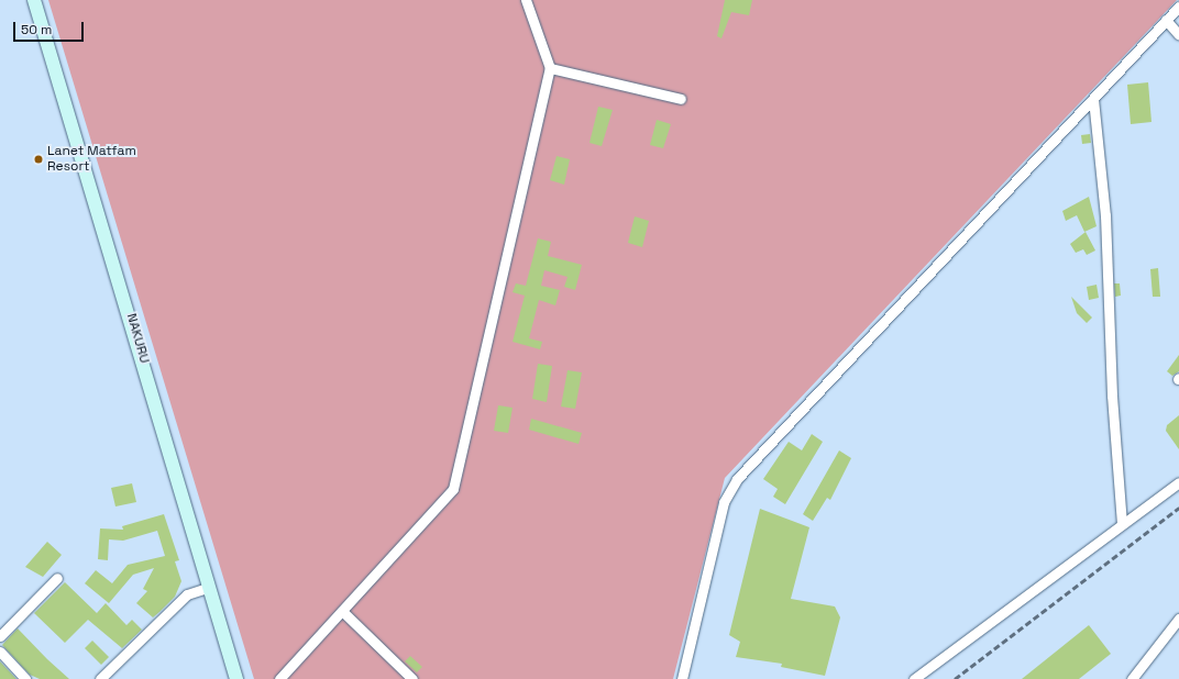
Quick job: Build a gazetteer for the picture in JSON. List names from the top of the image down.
{
  "streets": {
    "main road": ["NAKURU"]
  },
  "places": ["Lanet Matfam Resort"],
  "scale_bar": "50 m"
}
